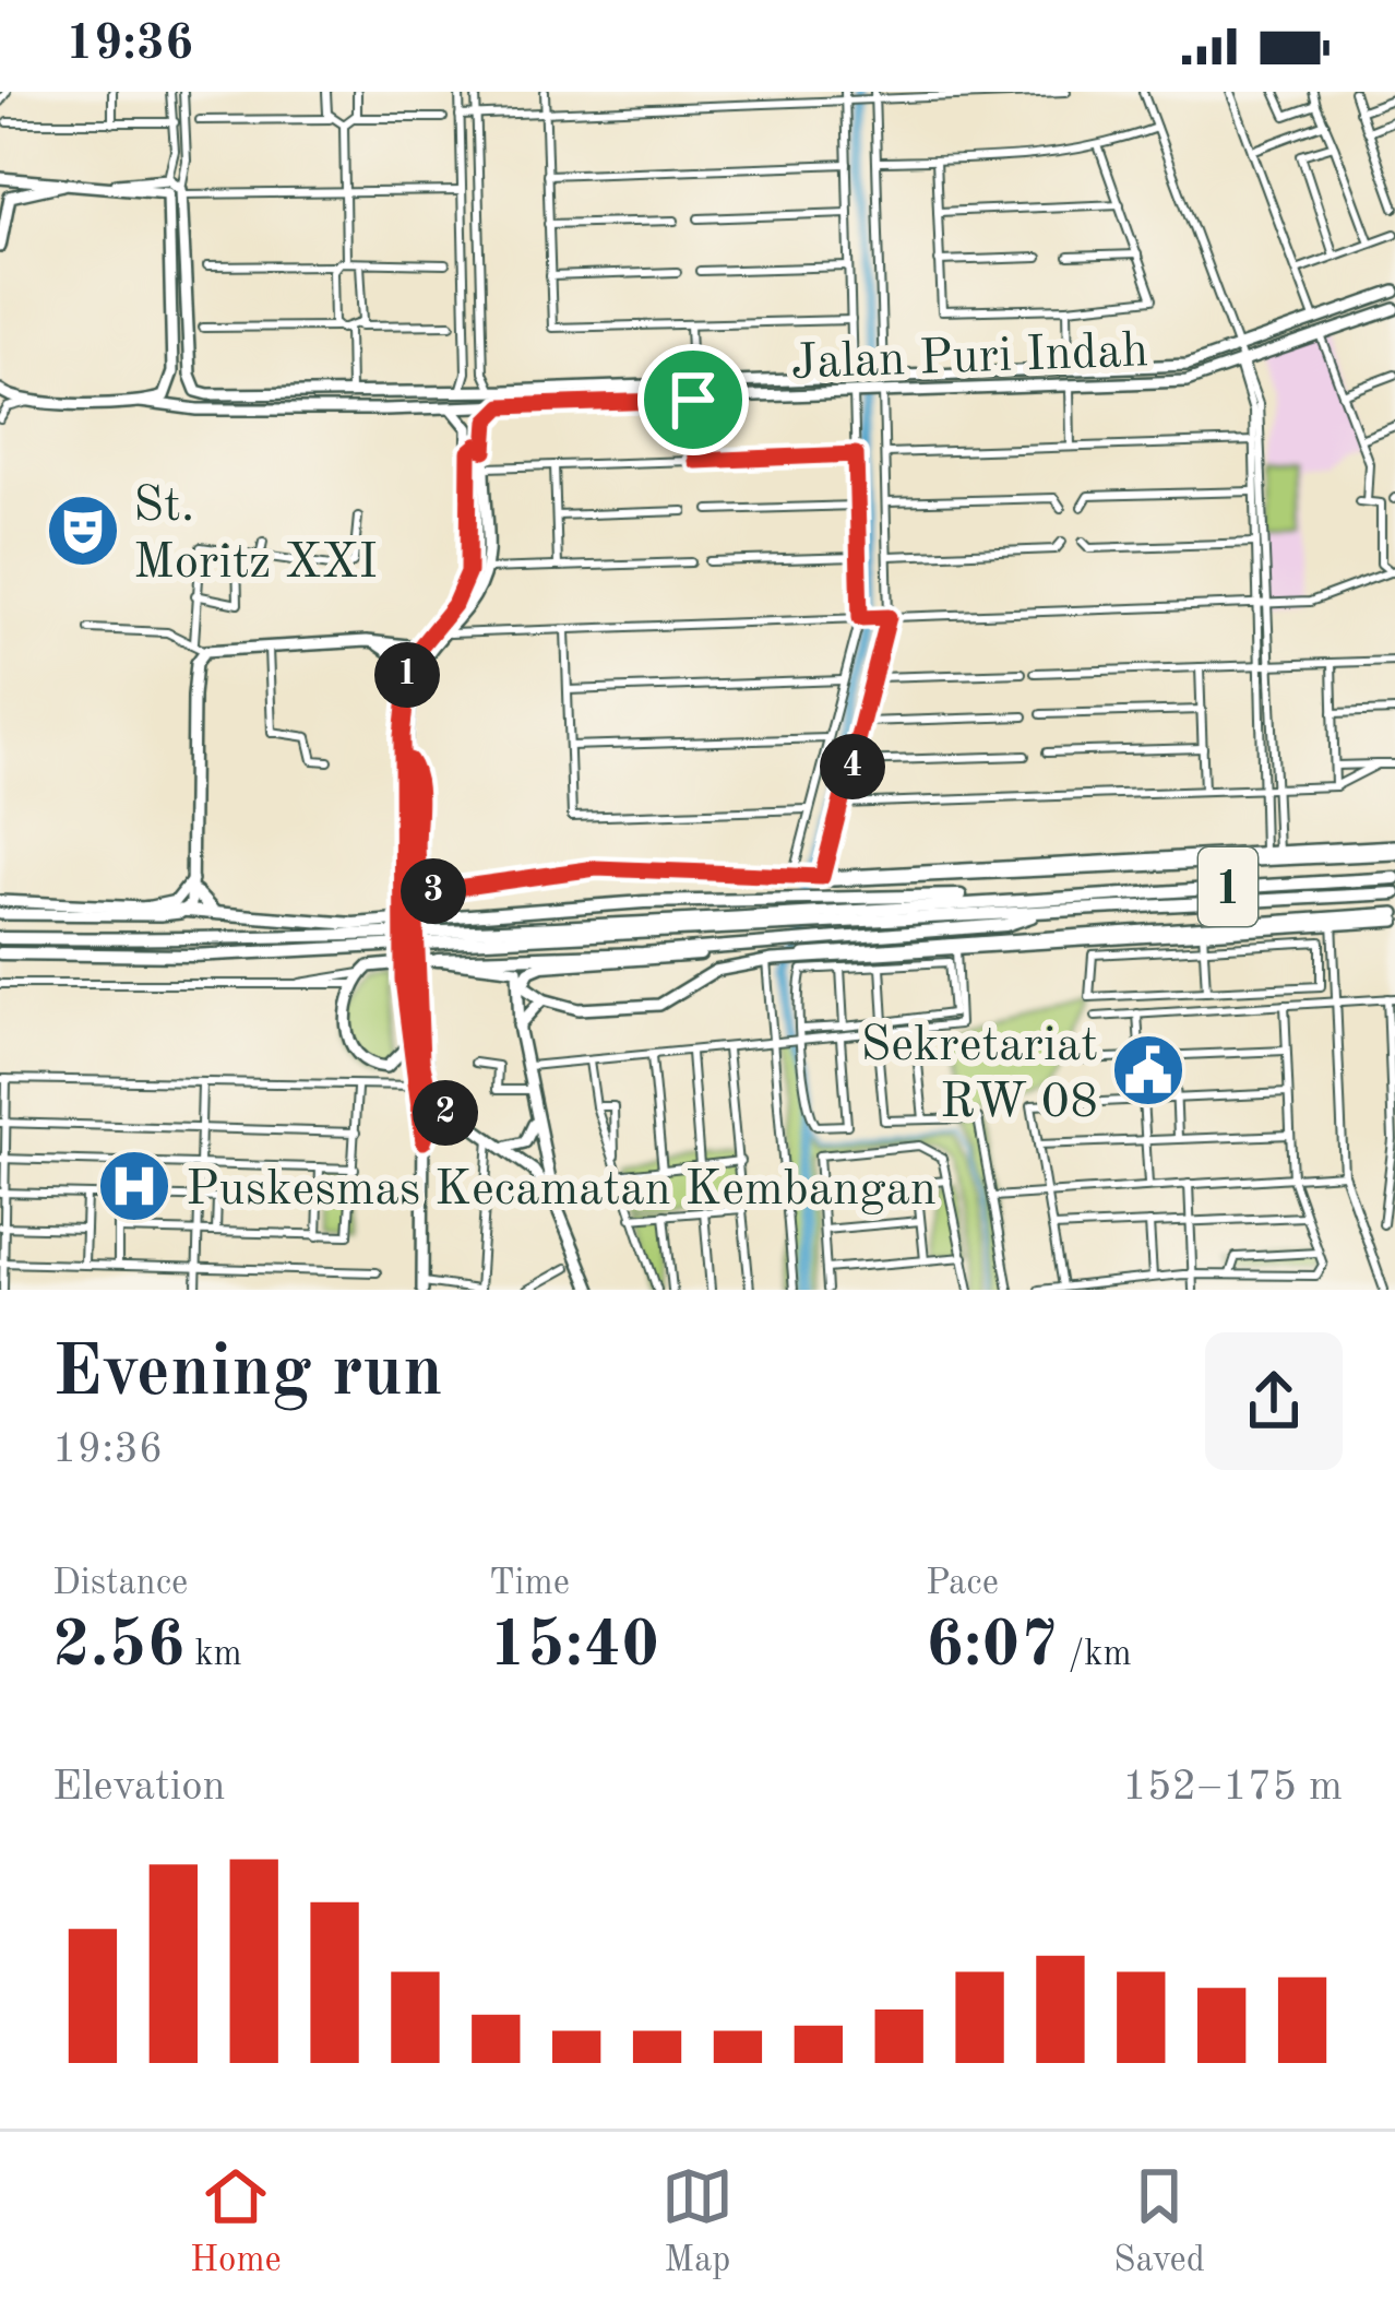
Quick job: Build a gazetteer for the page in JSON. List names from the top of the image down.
{
  "streets": {
    "highway": ["1"],
    "main road": ["Jalan Puri Indah"]
  },
  "places": {
    "theatre": ["St. Moritz XXI"],
    "public building": ["Sekretariat RW 08"],
    "hospital": ["Puskesmas Kecamatan Kembangan"]
  },
  "page": {
    "status": "19:36",
    "pins": [
      "1",
      "4",
      "3",
      "2"
    ],
    "heading": ["Evening run", "19:36"],
    "stats": [
      ["Distance", "2.56 km"],
      ["Time", "15:40"],
      ["Pace", "6:07 /km"]
    ],
    "chart": ["Elevation", "152–175 m"],
    "tabs": ["Home", "Map", "Saved"]
  }
}
